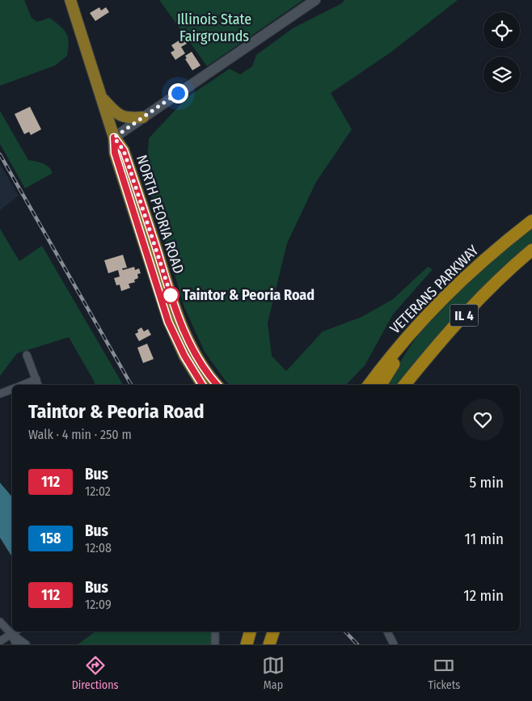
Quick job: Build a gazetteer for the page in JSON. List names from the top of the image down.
{
  "streets": {
    "highway": ["VETERANS PARKWAY", "IL 4"],
    "main road": ["NORTH PEORIA ROAD"]
  },
  "parks": ["Illinois State Fairgrounds"],
  "places": ["Taintor & Peoria Road"],
  "lines": ["bus line 112"],
  "page": {
    "heading": ["Taintor & Peoria Road", "Walk · 4 min · 250 m"],
    "list": [
      {
        "mark": "112",
        "name": "Bus",
        "note": "12:02",
        "value": "5 min"
      },
      {
        "mark": "158",
        "name": "Bus",
        "note": "12:08",
        "value": "11 min"
      },
      {
        "mark": "112",
        "name": "Bus",
        "note": "12:09",
        "value": "12 min"
      }
    ],
    "tabs": ["Directions", "Map", "Tickets"]
  }
}
